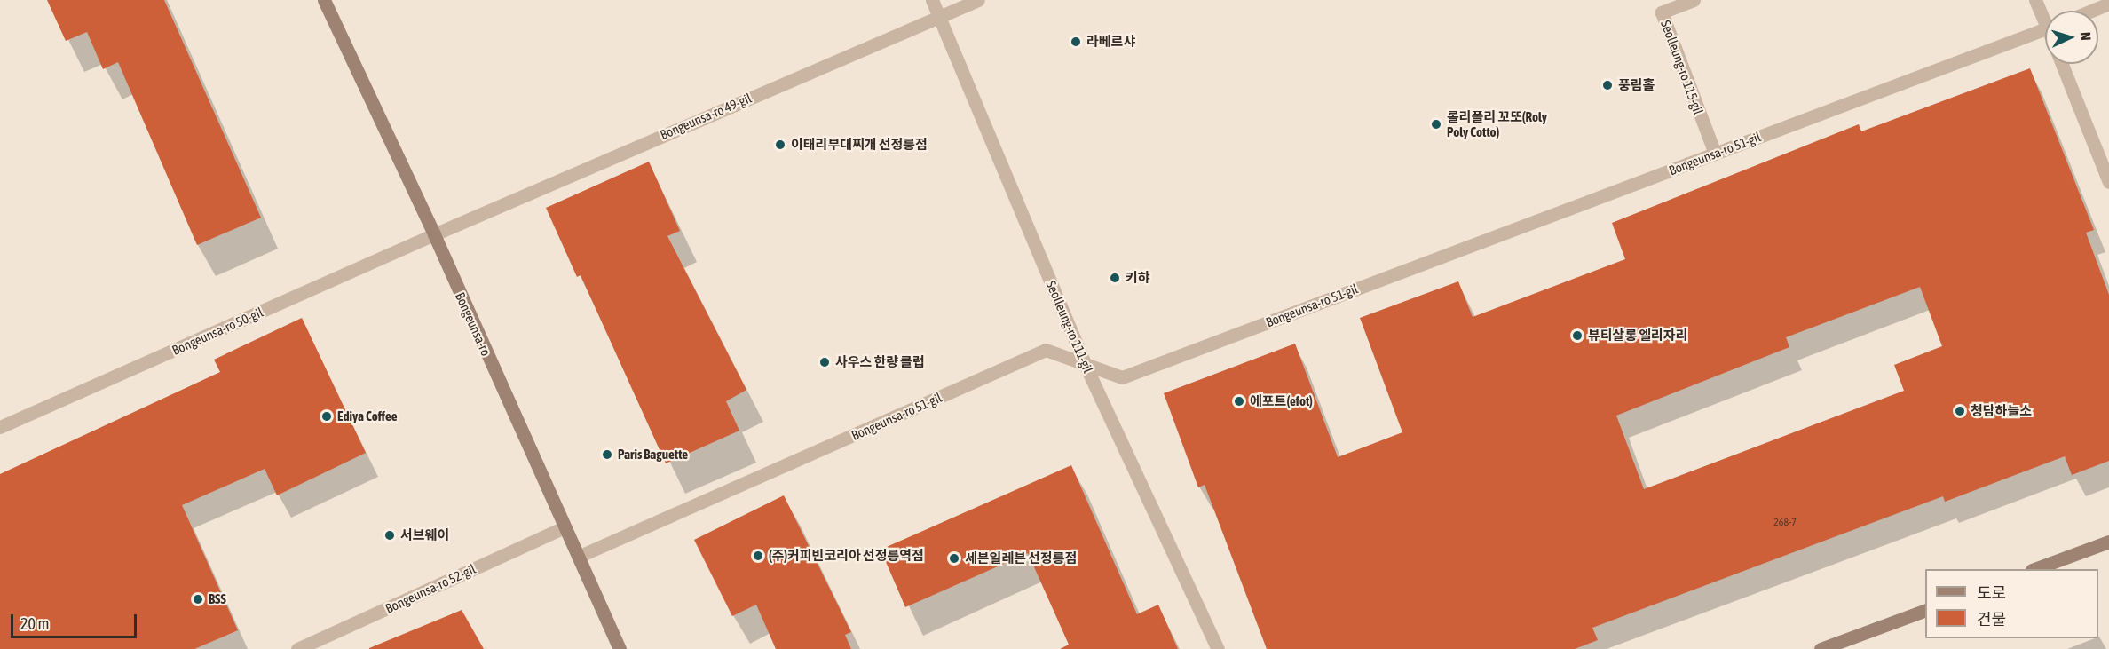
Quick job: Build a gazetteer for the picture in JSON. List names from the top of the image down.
{
  "streets": {
    "main road": ["Bongeunsa-ro"],
    "street": [
      "Seolleung-ro 115-gil",
      "Bongeunsa-ro 49-gil",
      "Bongeunsa-ro 51-gil",
      "Seolleung-ro 111-gil",
      "Bongeunsa-ro 50-gil",
      "Bongeunsa-ro 52-gil"
    ]
  },
  "crossings": [
    ["Seolleung-ro 115-gil", "Bongeunsa-ro 51-gil"],
    ["Bongeunsa-ro 49-gil", "Bongeunsa-ro"],
    ["Bongeunsa-ro 49-gil", "Seolleung-ro 111-gil"],
    ["Bongeunsa-ro 49-gil", "Bongeunsa-ro 50-gil"],
    ["Bongeunsa-ro 51-gil", "Bongeunsa-ro"],
    ["Bongeunsa-ro 51-gil", "Seolleung-ro 111-gil"],
    ["Bongeunsa-ro", "Bongeunsa-ro 50-gil"],
    ["Bongeunsa-ro", "Bongeunsa-ro 52-gil"]
  ],
  "places": [
    "라베르샤",
    "풍림홀",
    "롤리폴리 꼬또(Roly Poly Cotto)",
    "이태리부대찌개 선정릉점",
    "키햐",
    "뷰티살롱 엘리자리",
    "사우스 한량 클럽",
    "에포트(efot)",
    "청담하늘소",
    "Ediya Coffee",
    "Paris Baguette",
    "서브웨이",
    "(주)커피빈코리아 선정릉역점",
    "세븐일레븐 선정릉점",
    "BSS"
  ],
  "house_numbers": ["268-7"],
  "legend": ["도로", "건물"],
  "scale_bar": "20 m",
  "north": "right"
}
